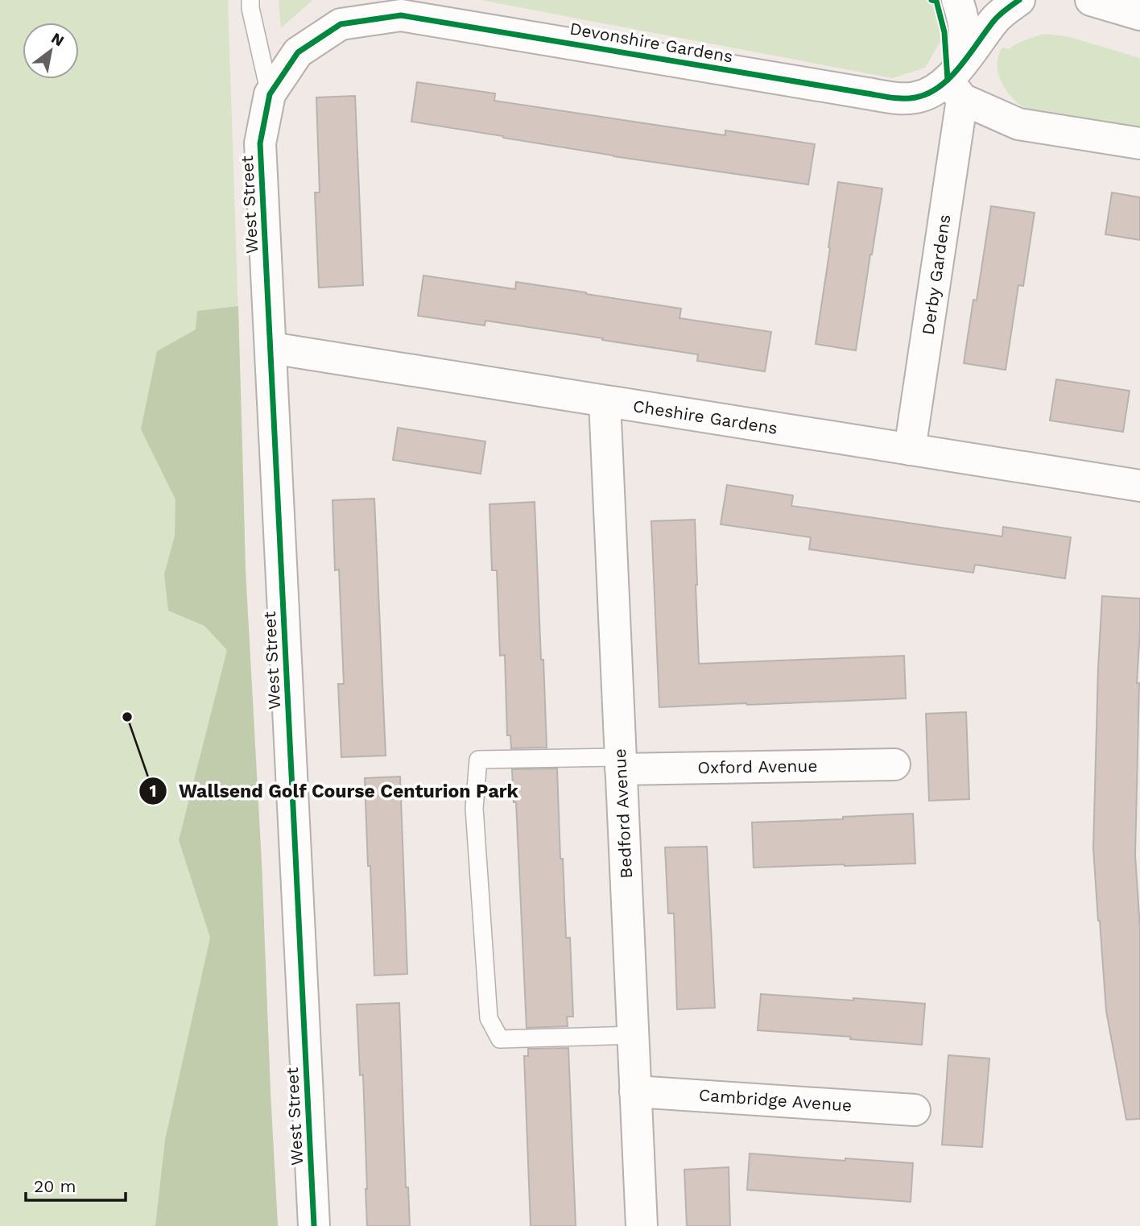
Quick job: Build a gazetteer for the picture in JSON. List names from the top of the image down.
{
  "streets": {
    "main road": [
      "Devonshire Gardens",
      "West Street",
      "Derby Gardens",
      "Cheshire Gardens",
      "Oxford Avenue",
      "Bedford Avenue",
      "Cambridge Avenue"
    ]
  },
  "crossings": [
    ["Devonshire Gardens", "West Street"],
    ["Devonshire Gardens", "Derby Gardens"],
    ["West Street", "Cheshire Gardens"],
    ["Derby Gardens", "Cheshire Gardens"],
    ["Cheshire Gardens", "Bedford Avenue"],
    ["Oxford Avenue", "Bedford Avenue"],
    ["Bedford Avenue", "Cambridge Avenue"]
  ],
  "places": ["Wallsend Golf Course Centurion Park"],
  "scale_bar": "20 m",
  "north": "top right"
}
